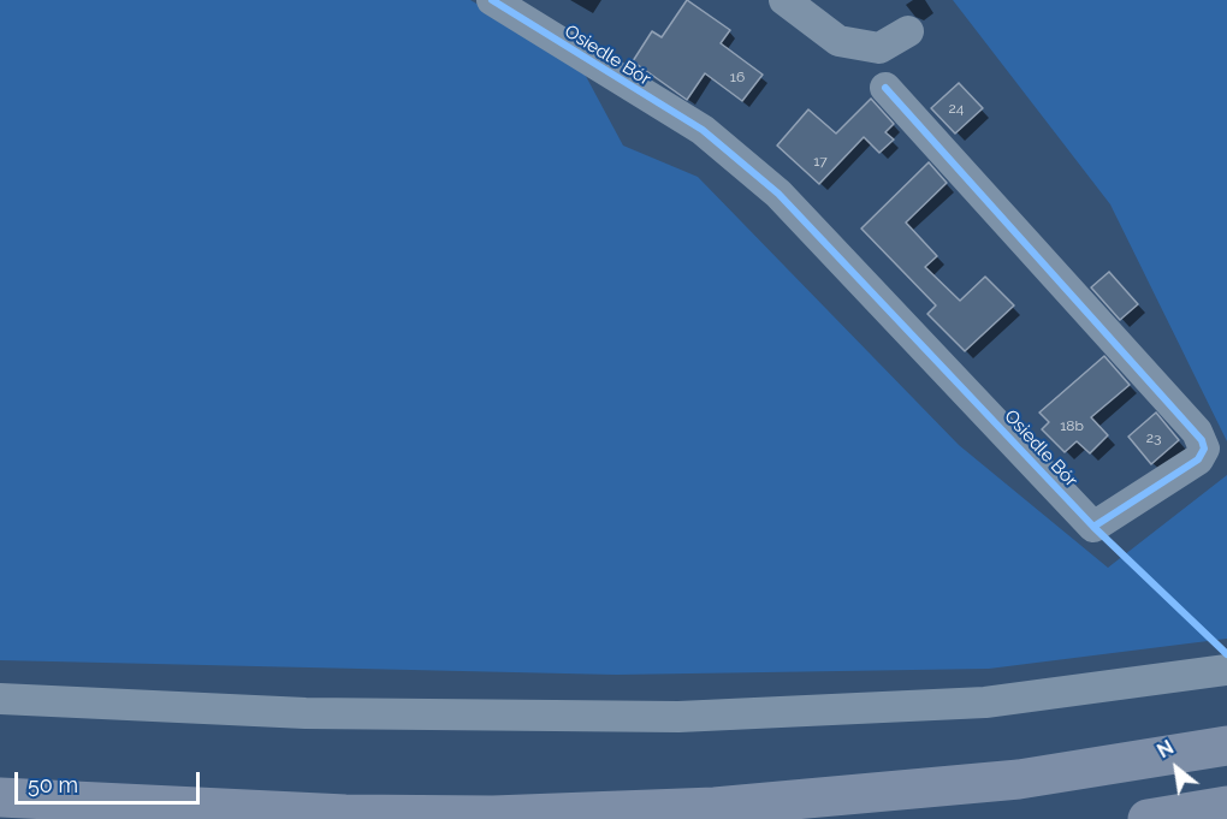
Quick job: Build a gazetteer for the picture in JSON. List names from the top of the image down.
{
  "streets": {
    "street": ["Osiedle Bór"]
  },
  "house_numbers": [
    "16",
    "24",
    "17",
    "18b",
    "23"
  ],
  "scale_bar": "50 m",
  "north": "top left"
}
